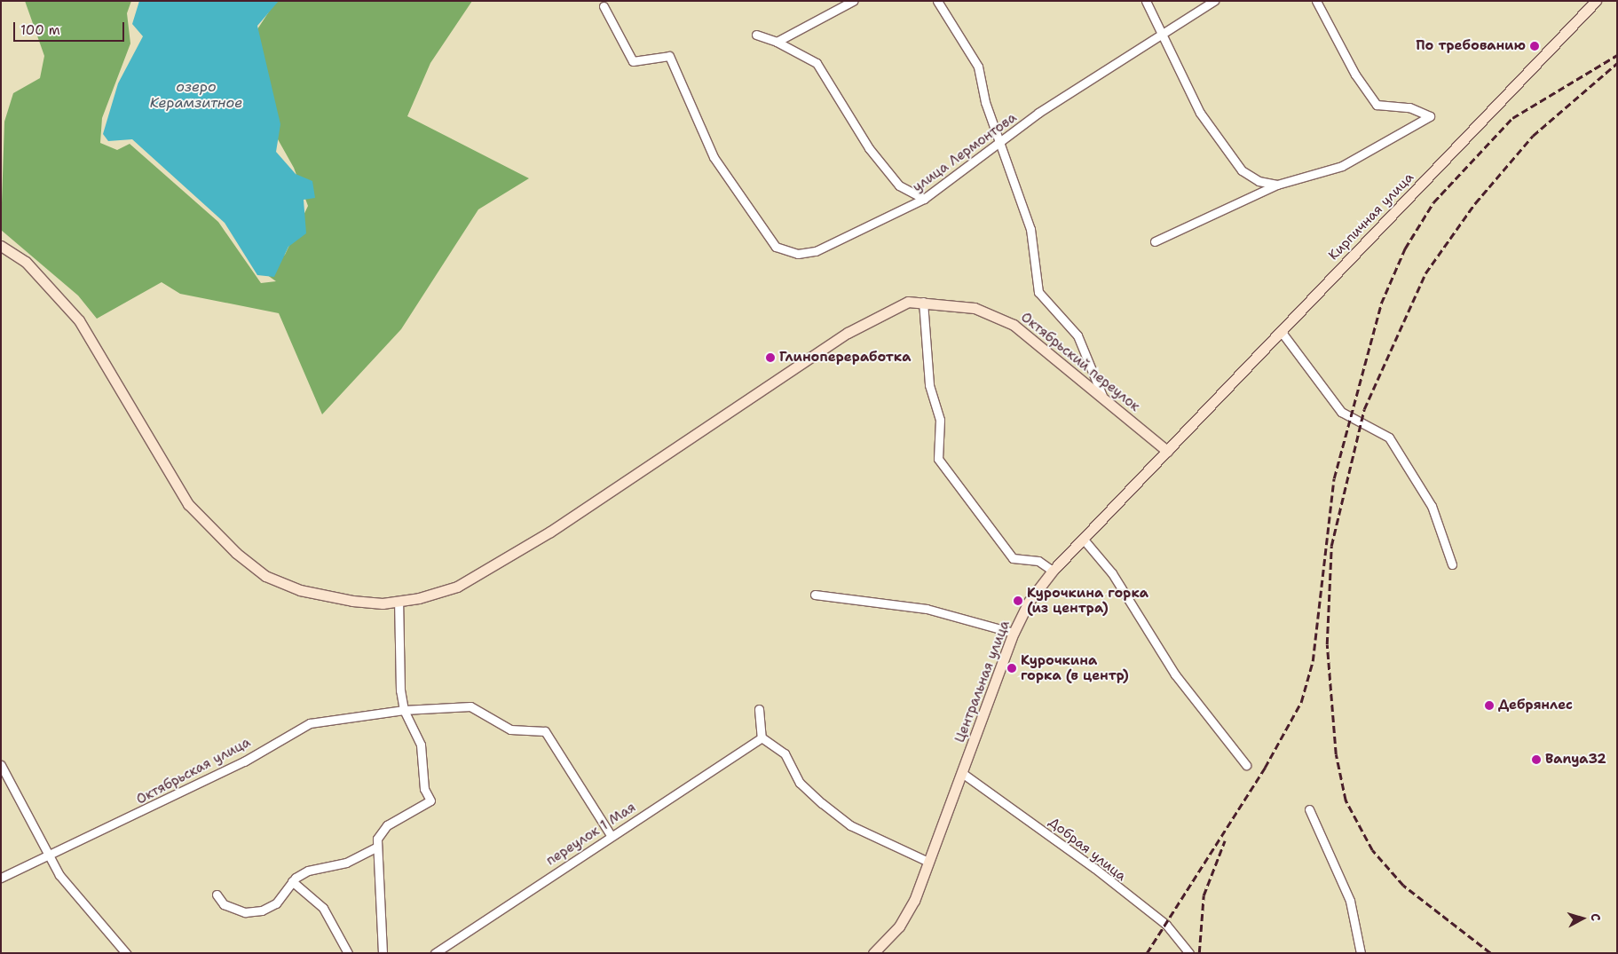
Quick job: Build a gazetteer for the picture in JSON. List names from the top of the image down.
{
  "streets": {
    "street": [
      "улица Лермонтова",
      "Кирпичная улица",
      "Октябрьский переулок",
      "Центральная улица",
      "Октябрьская улица",
      "переулок 1 Мая",
      "Добрая улица"
    ]
  },
  "crossings": [
    ["Кирпичная улица", "Октябрьский переулок"],
    ["Кирпичная улица", "Центральная улица"],
    ["Октябрьский переулок", "Центральная улица"],
    ["Центральная улица", "Добрая улица"],
    ["Октябрьская улица", "переулок 1 Мая"]
  ],
  "water": ["озеро Керамзитное"],
  "places": [
    "По требованию",
    "Глинопереработка",
    "Курочкина горка (из центра)",
    "Курочкина горка (в центр)",
    "Дебрянлес",
    "Banya32"
  ],
  "scale_bar": "100 m",
  "north": "right"
}
